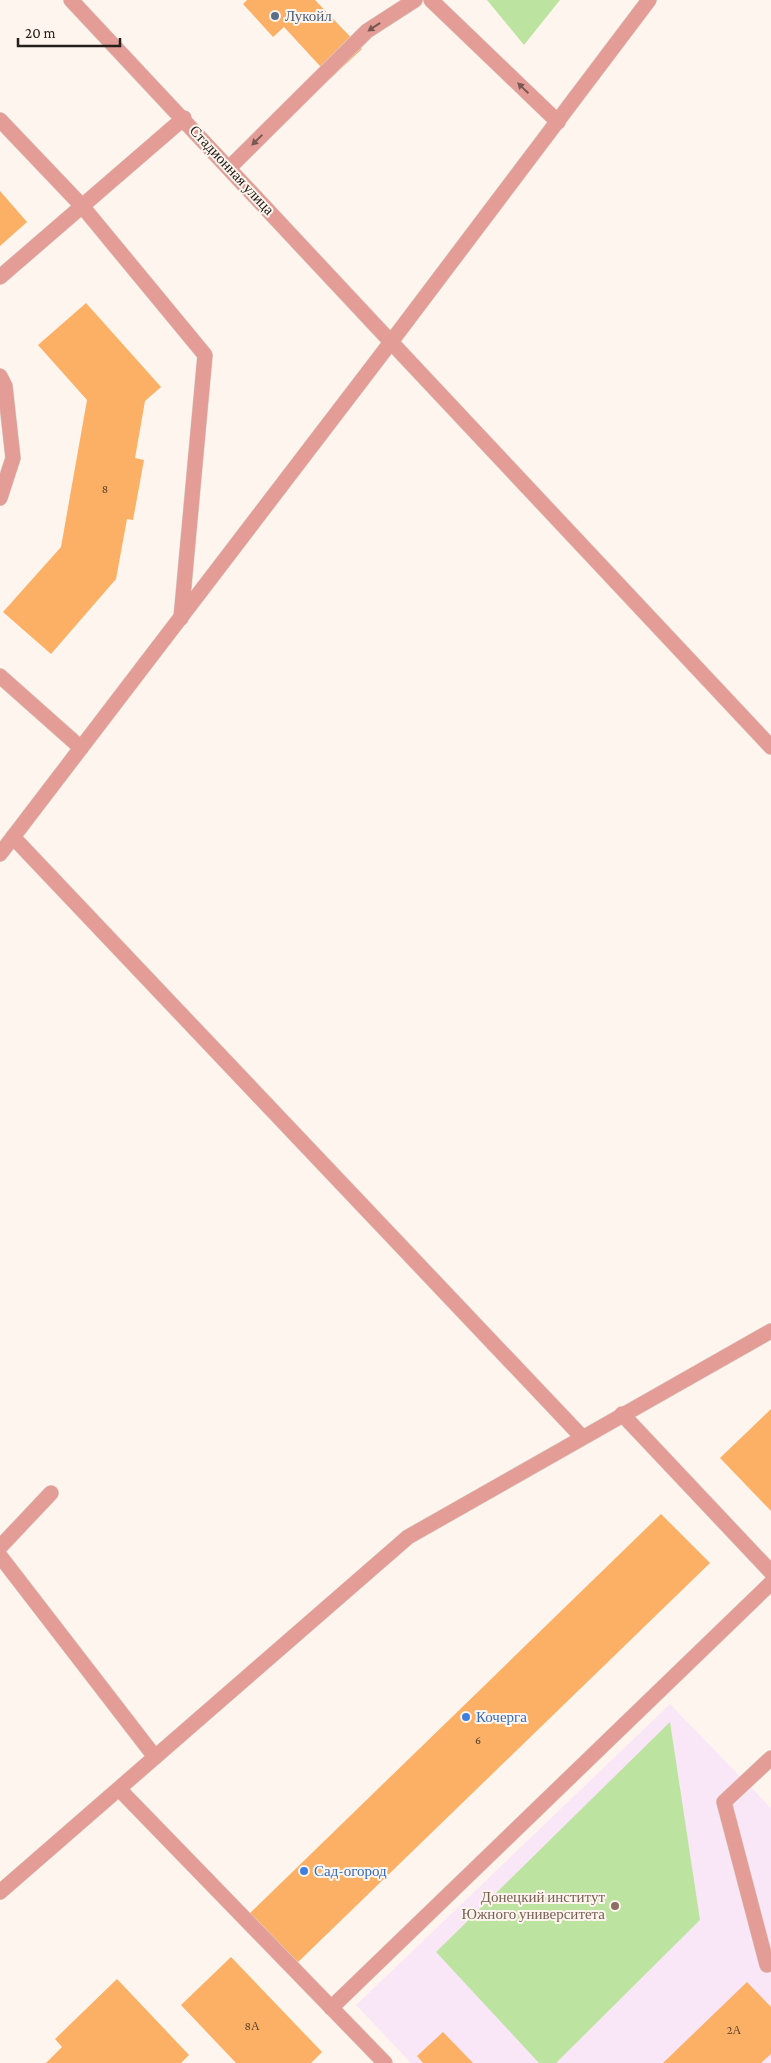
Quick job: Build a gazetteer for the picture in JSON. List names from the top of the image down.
{
  "streets": {
    "street": ["Стадионная улица"]
  },
  "places": [
    "Лукойл",
    "Кочерга",
    "Сад-огород",
    "Донецкий институт Южного университета"
  ],
  "house_numbers": [
    "8",
    "6",
    "8А",
    "2А"
  ],
  "scale_bar": "20 m"
}
